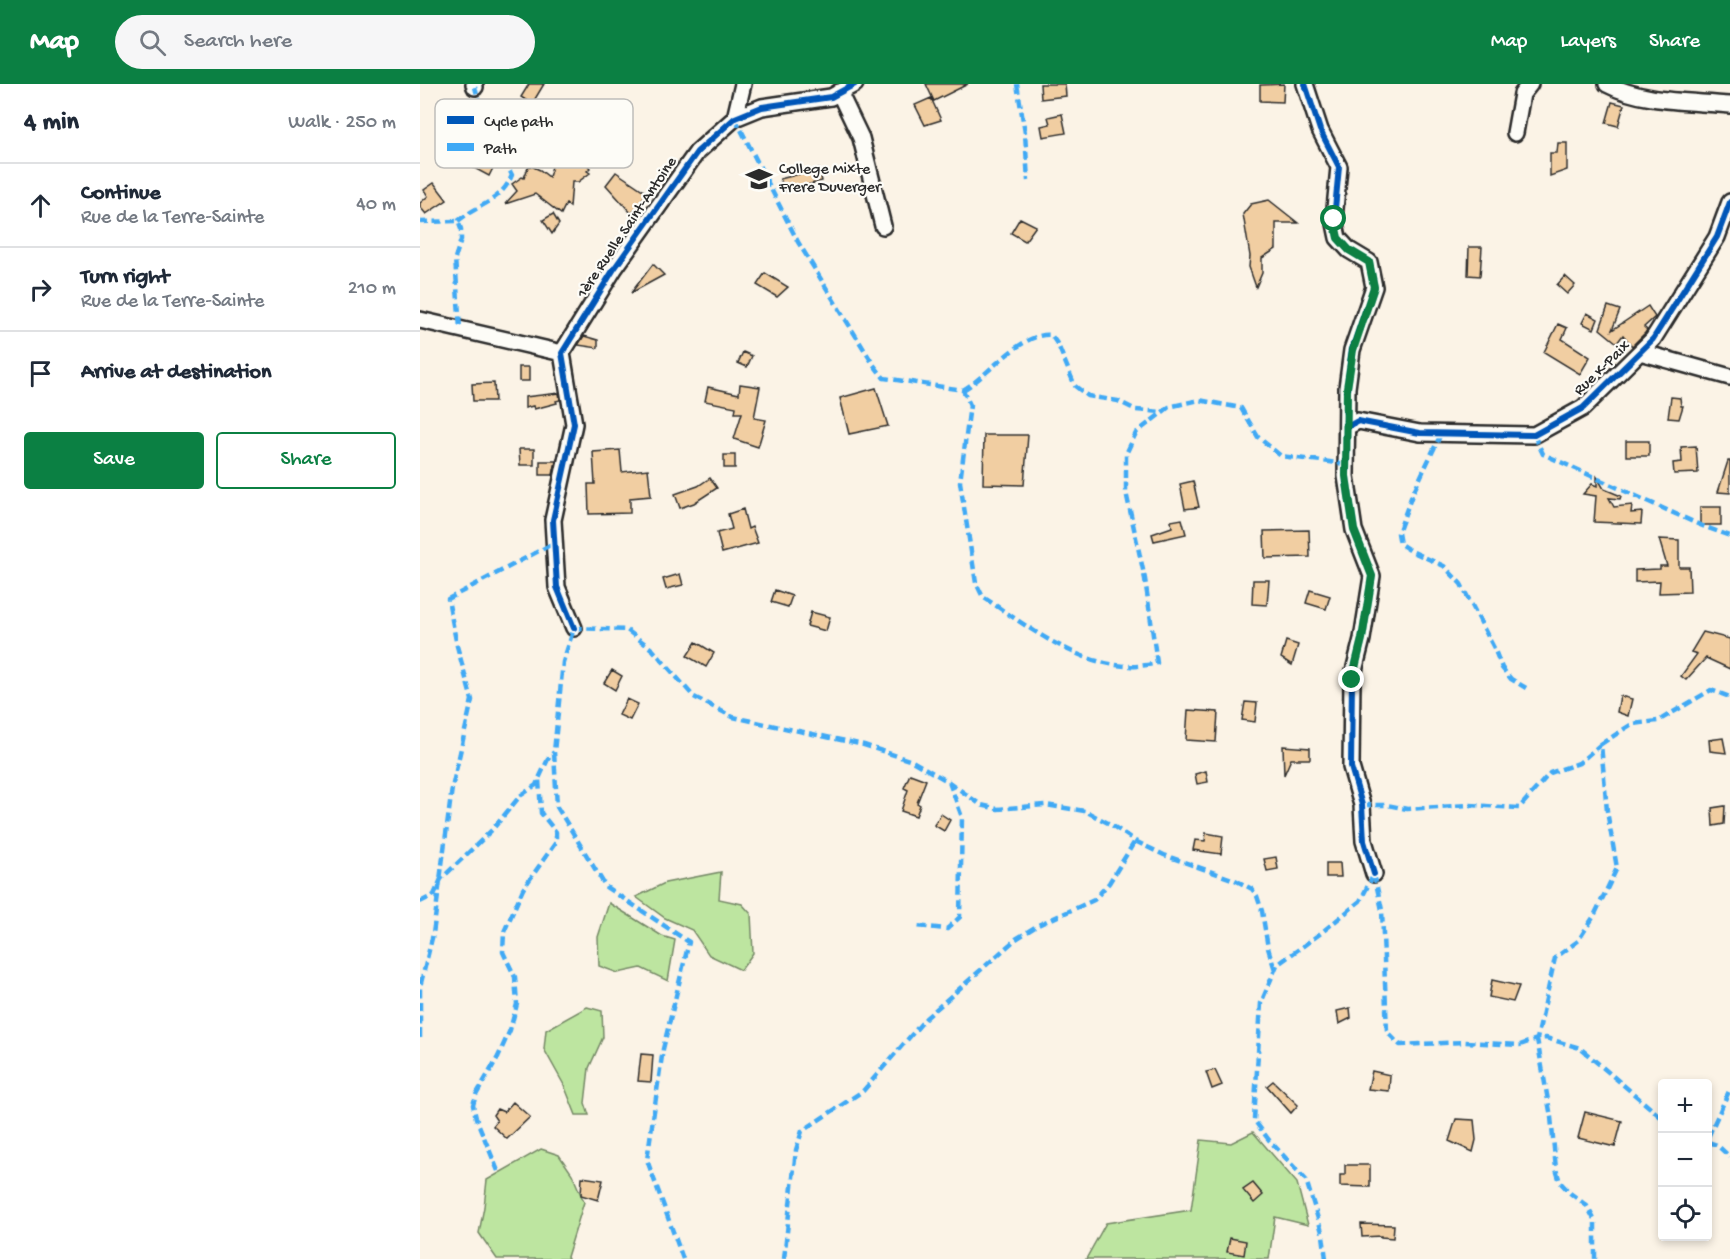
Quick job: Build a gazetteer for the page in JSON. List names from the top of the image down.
{
  "streets": {
    "street": ["1ère Ruelle Saint-Antoine", "Rue K-Paix"]
  },
  "places": {
    "school or university": ["College Mixte Frere Duverger"]
  },
  "legend": ["Cycle path", "Path"],
  "page": {
    "header": "Map",
    "search": "Search here",
    "nav": ["Map", "Layers", "Share"],
    "heading": ["4 min", "Walk · 250 m"],
    "list": [
      ["Continue", "Rue de la Terre-Sainte", "40 m"],
      ["Turn right", "Rue de la Terre-Sainte", "210 m"],
      "Arrive at destination"
    ],
    "buttons": ["Save", "Share"],
    "map_buttons": ["+", "−"]
  }
}
